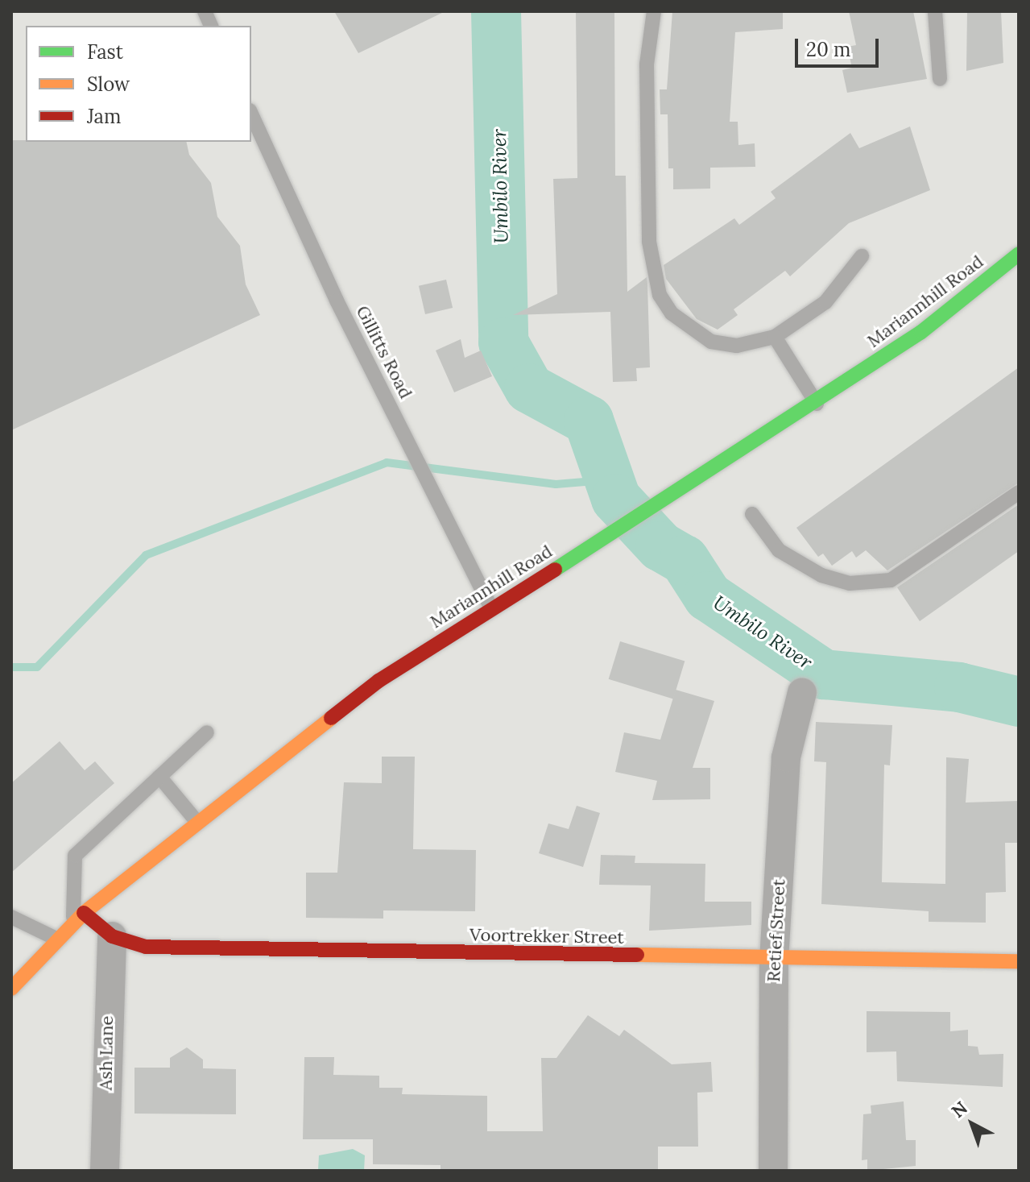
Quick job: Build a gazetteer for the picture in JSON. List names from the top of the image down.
{
  "streets": {
    "street": [
      "Mariannhill Road",
      "Retief Street",
      "Voortrekker Street",
      "Ash Lane"
    ],
    "lane": ["Gillitts Road"]
  },
  "crossings": [
    ["Mariannhill Road", "Gillitts Road"],
    ["Mariannhill Road", "Voortrekker Street"],
    ["Retief Street", "Voortrekker Street"],
    ["Voortrekker Street", "Ash Lane"]
  ],
  "water": ["Umbilo River"],
  "legend": ["Fast", "Slow", "Jam"],
  "scale_bar": "20 m",
  "north": "top left"
}
